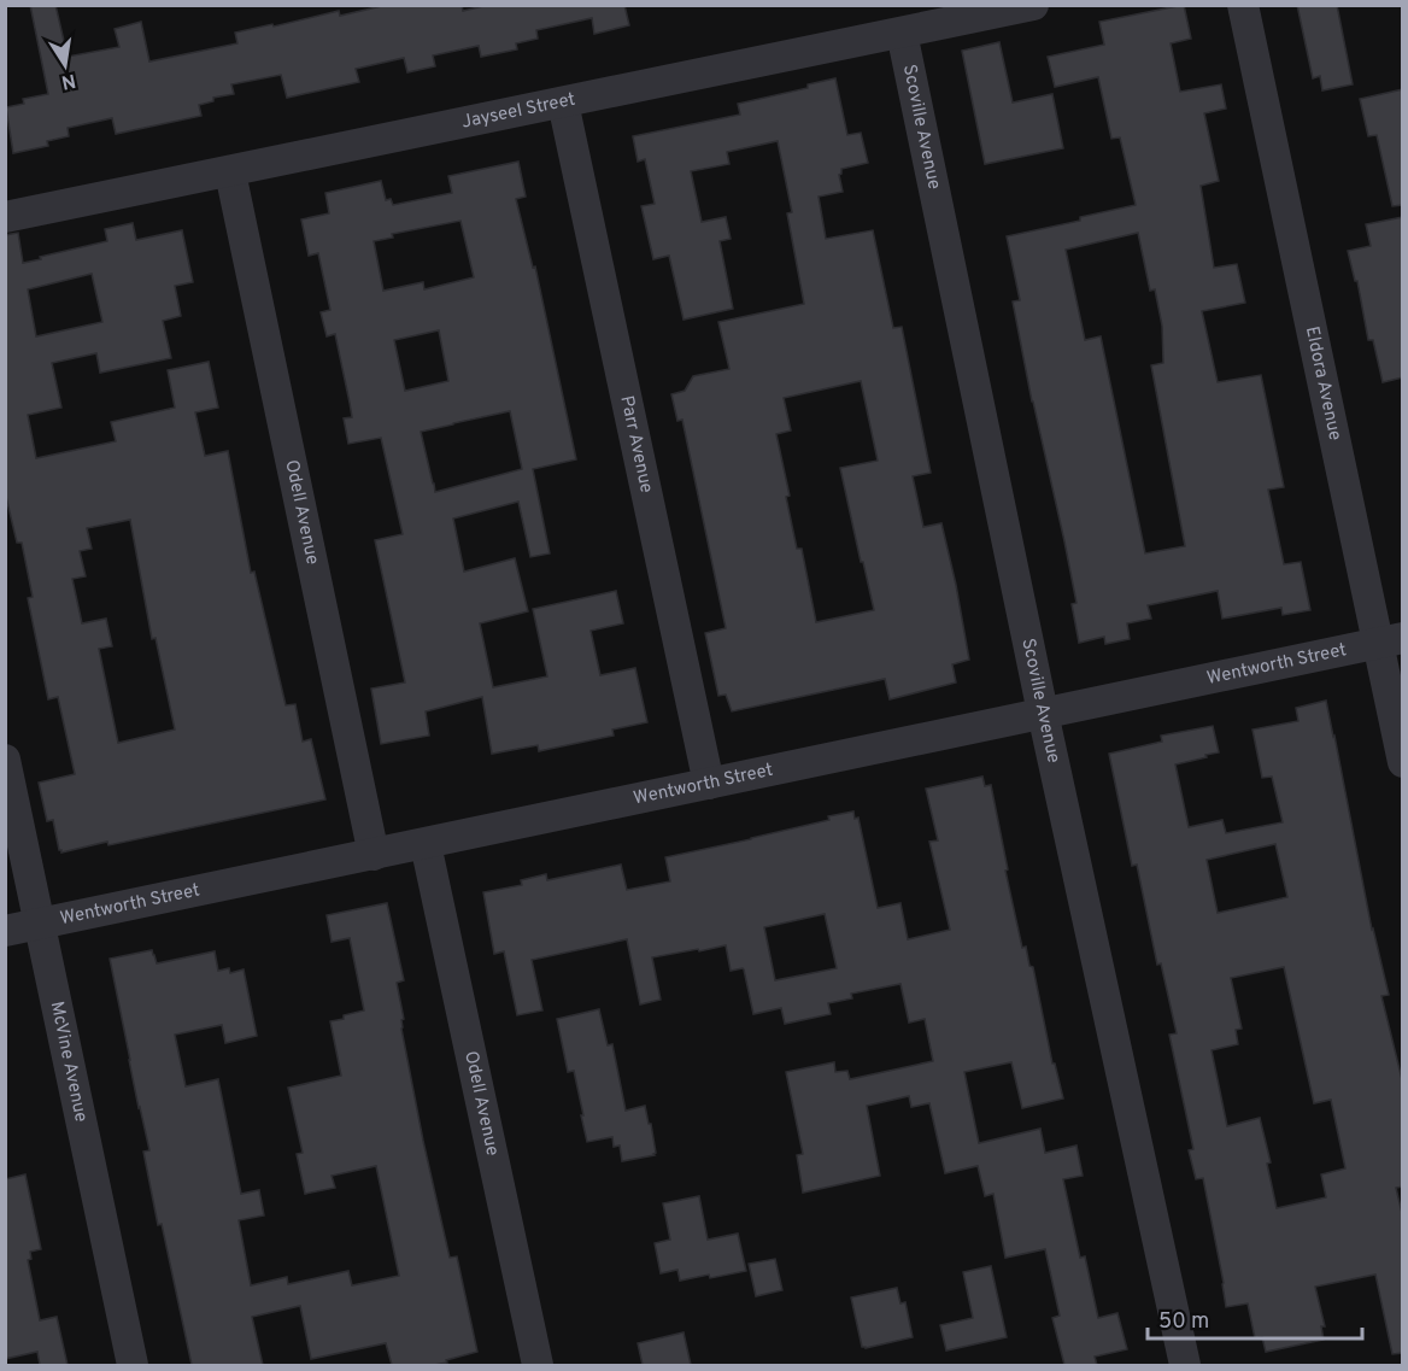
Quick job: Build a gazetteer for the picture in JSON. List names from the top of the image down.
{
  "streets": {
    "street": [
      "Jayseel Street",
      "Scoville Avenue",
      "Eldora Avenue",
      "Parr Avenue",
      "Odell Avenue",
      "Wentworth Street",
      "McVine Avenue"
    ]
  },
  "crossings": [
    ["Jayseel Street", "Scoville Avenue"],
    ["Jayseel Street", "Parr Avenue"],
    ["Jayseel Street", "Odell Avenue"],
    ["Scoville Avenue", "Wentworth Street"],
    ["Eldora Avenue", "Wentworth Street"],
    ["Parr Avenue", "Wentworth Street"],
    ["Odell Avenue", "Wentworth Street"],
    ["Wentworth Street", "McVine Avenue"]
  ],
  "scale_bar": "50 m",
  "north": "bottom"
}
